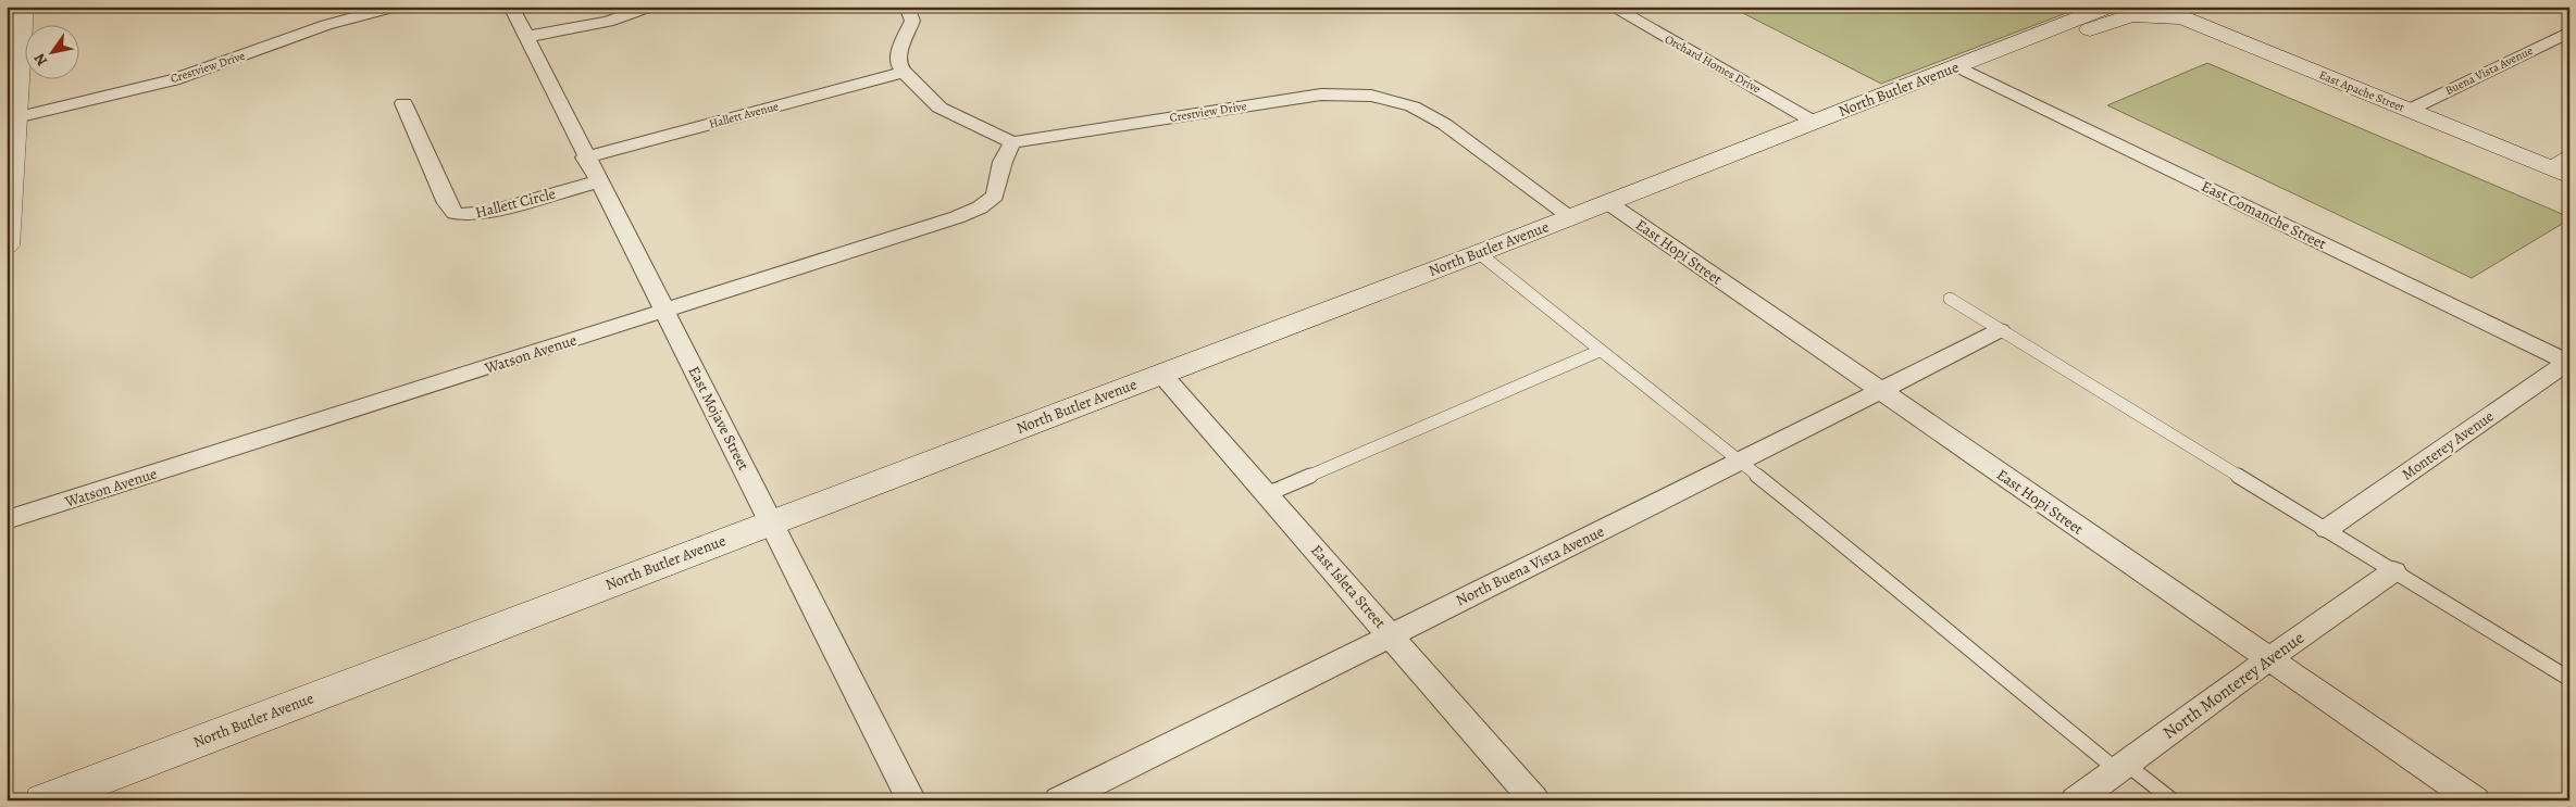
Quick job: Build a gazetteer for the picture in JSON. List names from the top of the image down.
{
  "streets": {
    "main road": ["North Butler Avenue", "East Apache Street"],
    "street": [
      "Orchard Homes Drive",
      "Crestview Drive",
      "Buena Vista Avenue",
      "Hallett Avenue",
      "Hallett Circle",
      "East Comanche Street",
      "East Hopi Street",
      "Watson Avenue",
      "East Mojave Street",
      "Monterey Avenue",
      "North Buena Vista Avenue",
      "East Isleta Street",
      "North Monterey Avenue"
    ]
  },
  "crossings": [
    ["Orchard Homes Drive", "North Butler Avenue"],
    ["Crestview Drive", "North Butler Avenue"],
    ["Crestview Drive", "Watson Avenue"],
    ["Buena Vista Avenue", "East Apache Street"],
    ["North Butler Avenue", "East Comanche Street"],
    ["North Butler Avenue", "East Hopi Street"],
    ["North Butler Avenue", "East Mojave Street"],
    ["North Butler Avenue", "East Isleta Street"],
    ["Hallett Avenue", "East Mojave Street"],
    ["Hallett Circle", "East Mojave Street"],
    ["East Comanche Street", "Monterey Avenue"],
    ["East Hopi Street", "North Buena Vista Avenue"],
    ["East Hopi Street", "North Monterey Avenue"],
    ["Watson Avenue", "East Mojave Street"],
    ["North Buena Vista Avenue", "East Isleta Street"]
  ],
  "north": "bottom left"
}
